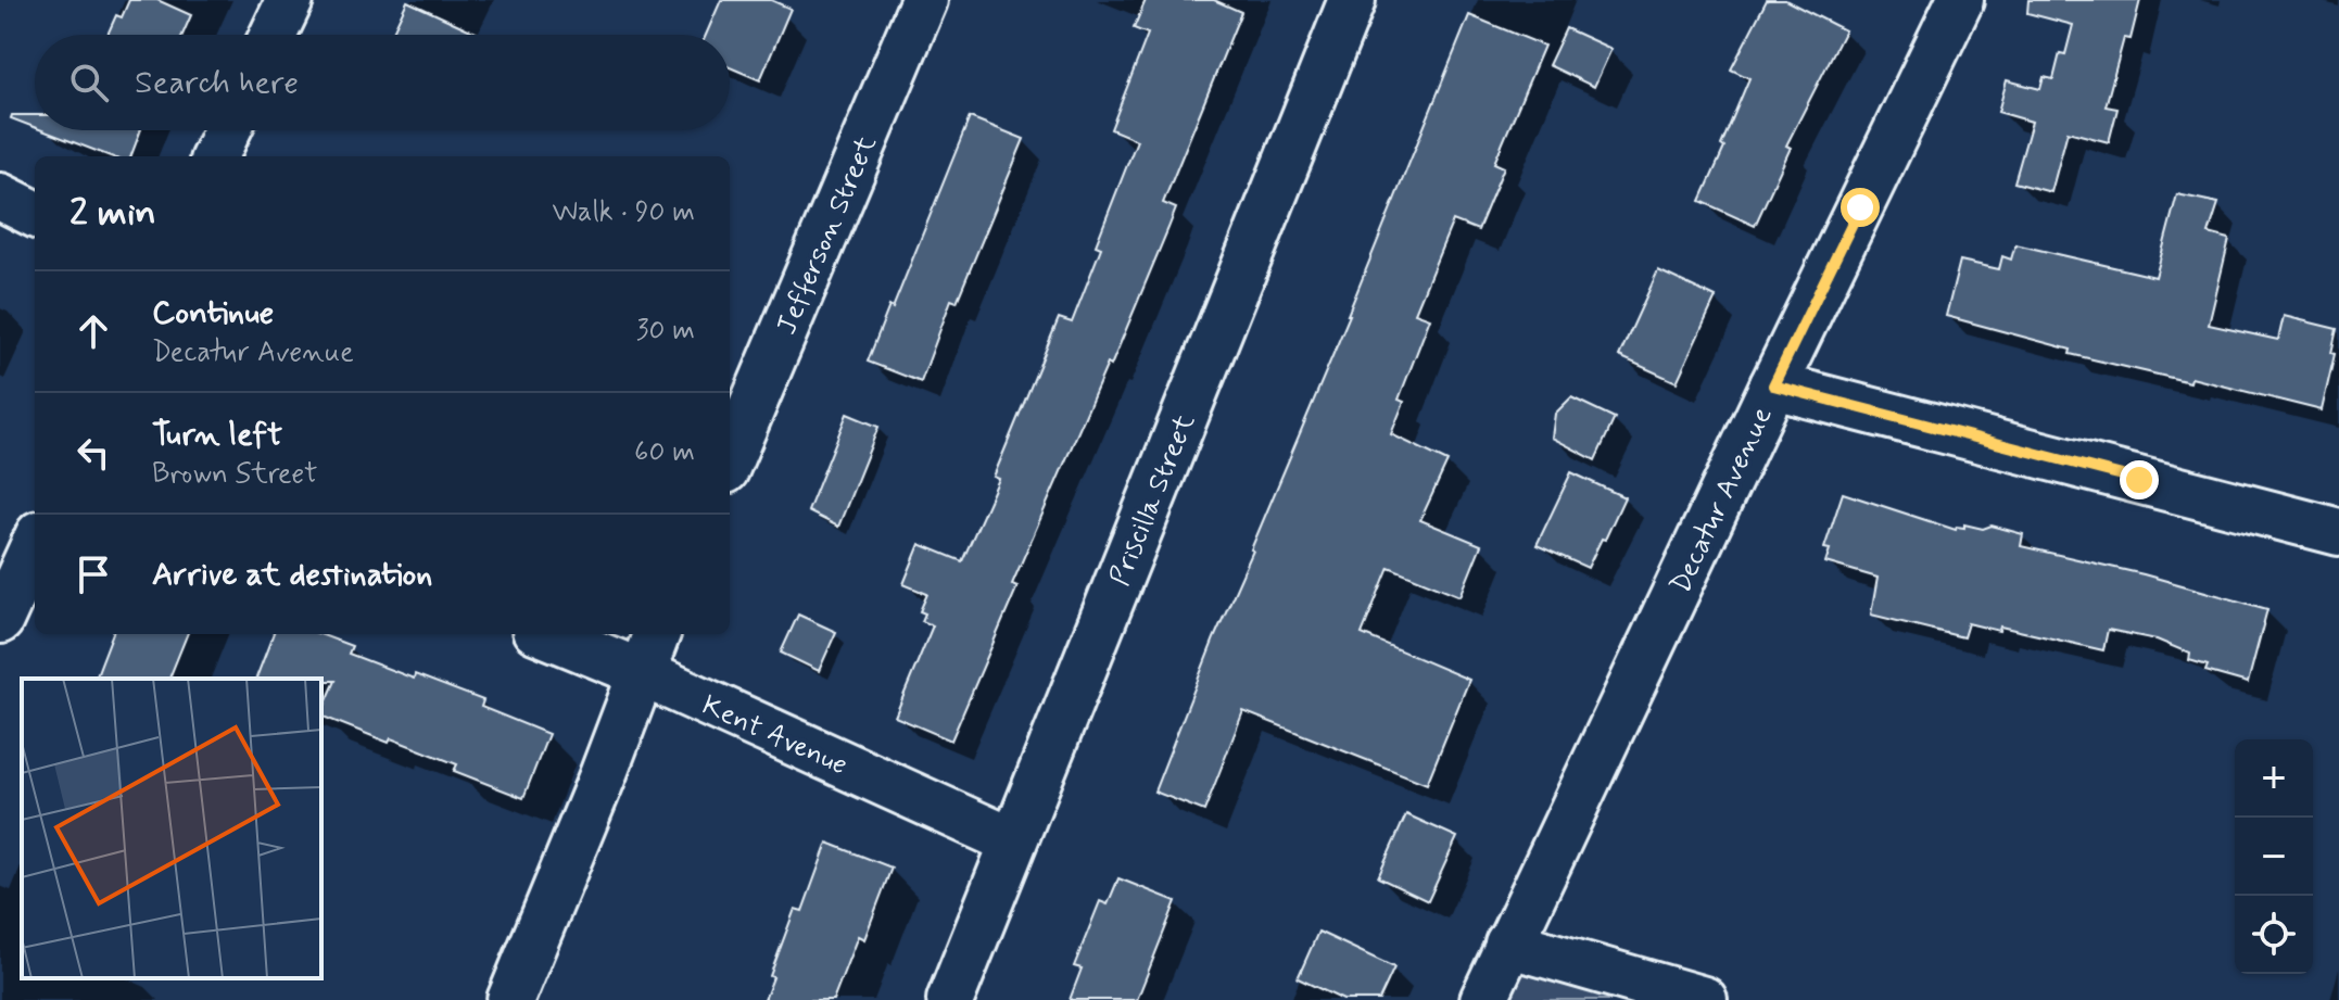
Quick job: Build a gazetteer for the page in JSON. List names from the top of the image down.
{
  "streets": {
    "street": [
      "Jefferson Street",
      "Priscilla Street",
      "Decatur Avenue",
      "Kent Avenue"
    ]
  },
  "crossings": [
    ["Priscilla Street", "Kent Avenue"]
  ],
  "page": {
    "search": "Search here",
    "heading": ["2 min", "Walk · 90 m"],
    "list": [
      ["Continue", "Decatur Avenue", "30 m"],
      ["Turn left", "Brown Street", "60 m"],
      "Arrive at destination"
    ],
    "map_buttons": ["+", "−"]
  }
}
